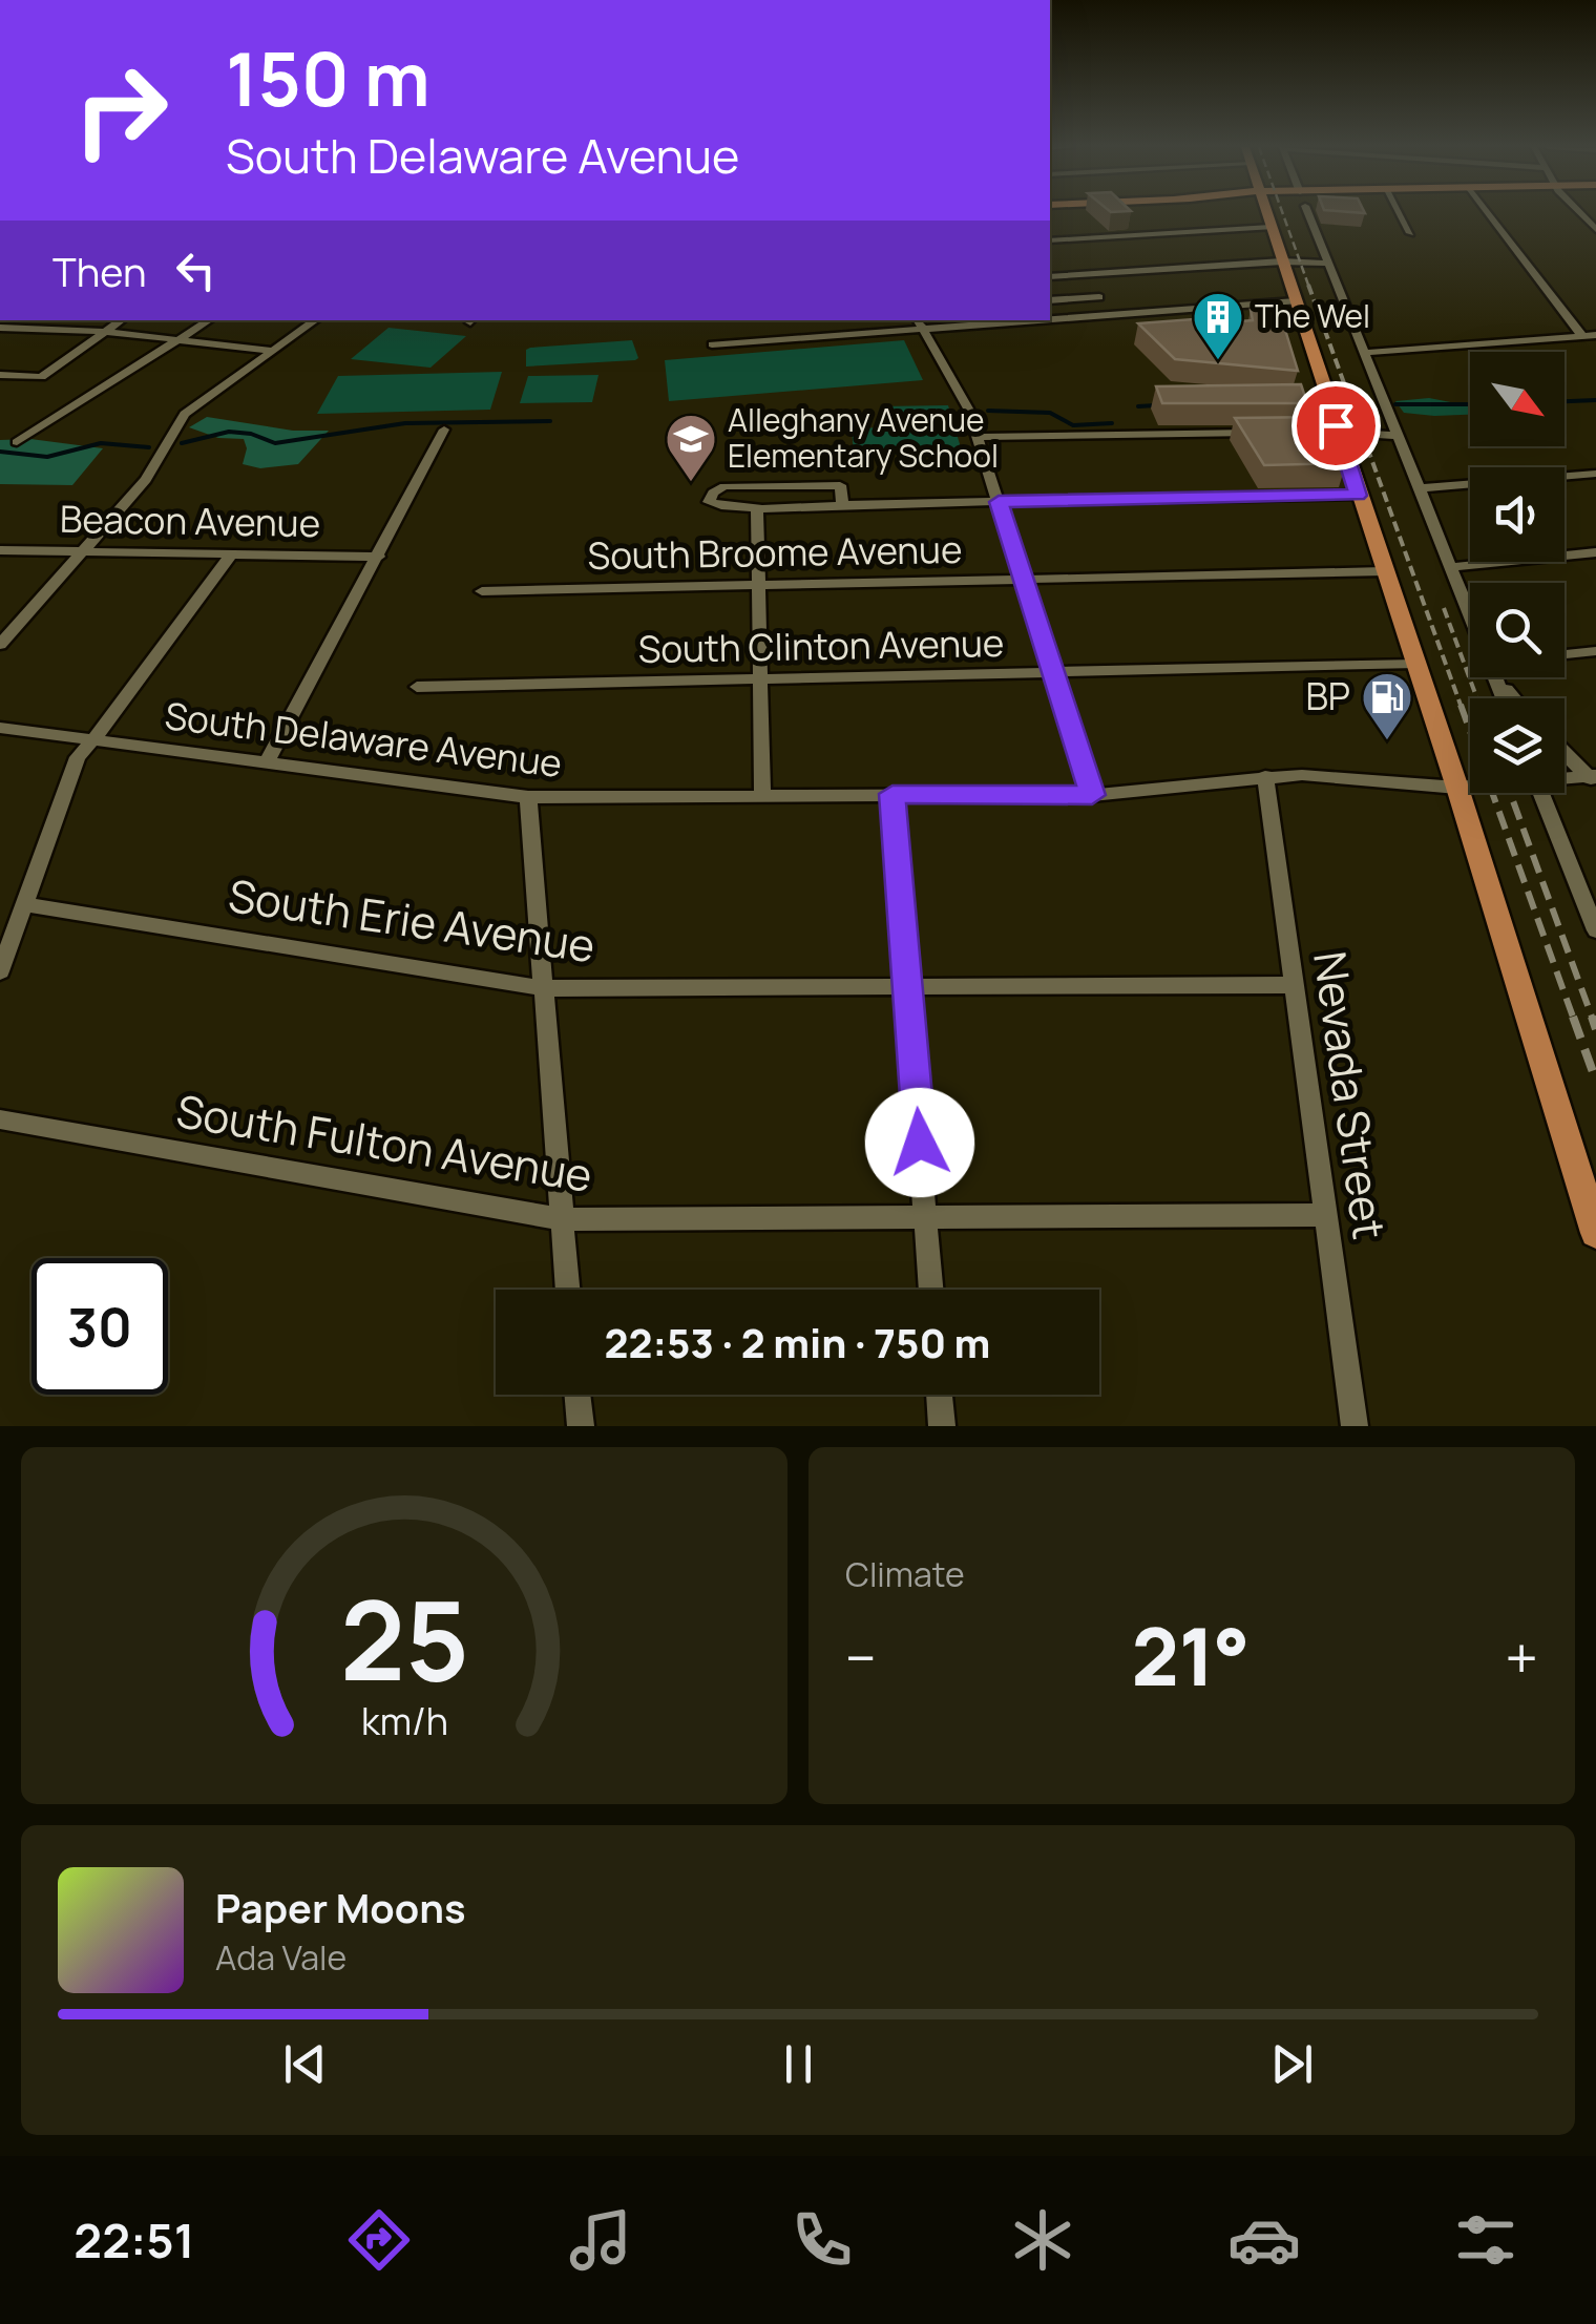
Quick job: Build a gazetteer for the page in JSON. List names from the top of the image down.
{
  "streets": {
    "street": [
      "Beacon Avenue",
      "South Broome Avenue",
      "South Clinton Avenue",
      "South Delaware Avenue",
      "South Erie Avenue",
      "Nevada Street",
      "South Fulton Avenue"
    ]
  },
  "crossings": [
    ["South Delaware Avenue", "Nevada Street"],
    ["South Erie Avenue", "Nevada Street"],
    ["Nevada Street", "South Fulton Avenue"]
  ],
  "places": {
    "building": ["The Wel"],
    "school or university": ["Alleghany Avenue Elementary School"],
    "fuel station": ["BP"]
  },
  "north": "bottom right",
  "page": {
    "turn": ["150 m", "South Delaware Avenue"],
    "then": "Then",
    "limit": "30",
    "trip": "22:53 · 2 min · 750 m",
    "tile": "Climate",
    "heat": ["−", "21°", "+"],
    "song": ["Paper Moons", "Ada Vale"],
    "tabs": "22:51",
    "gauge": ["25", "km/h"]
  }
}
